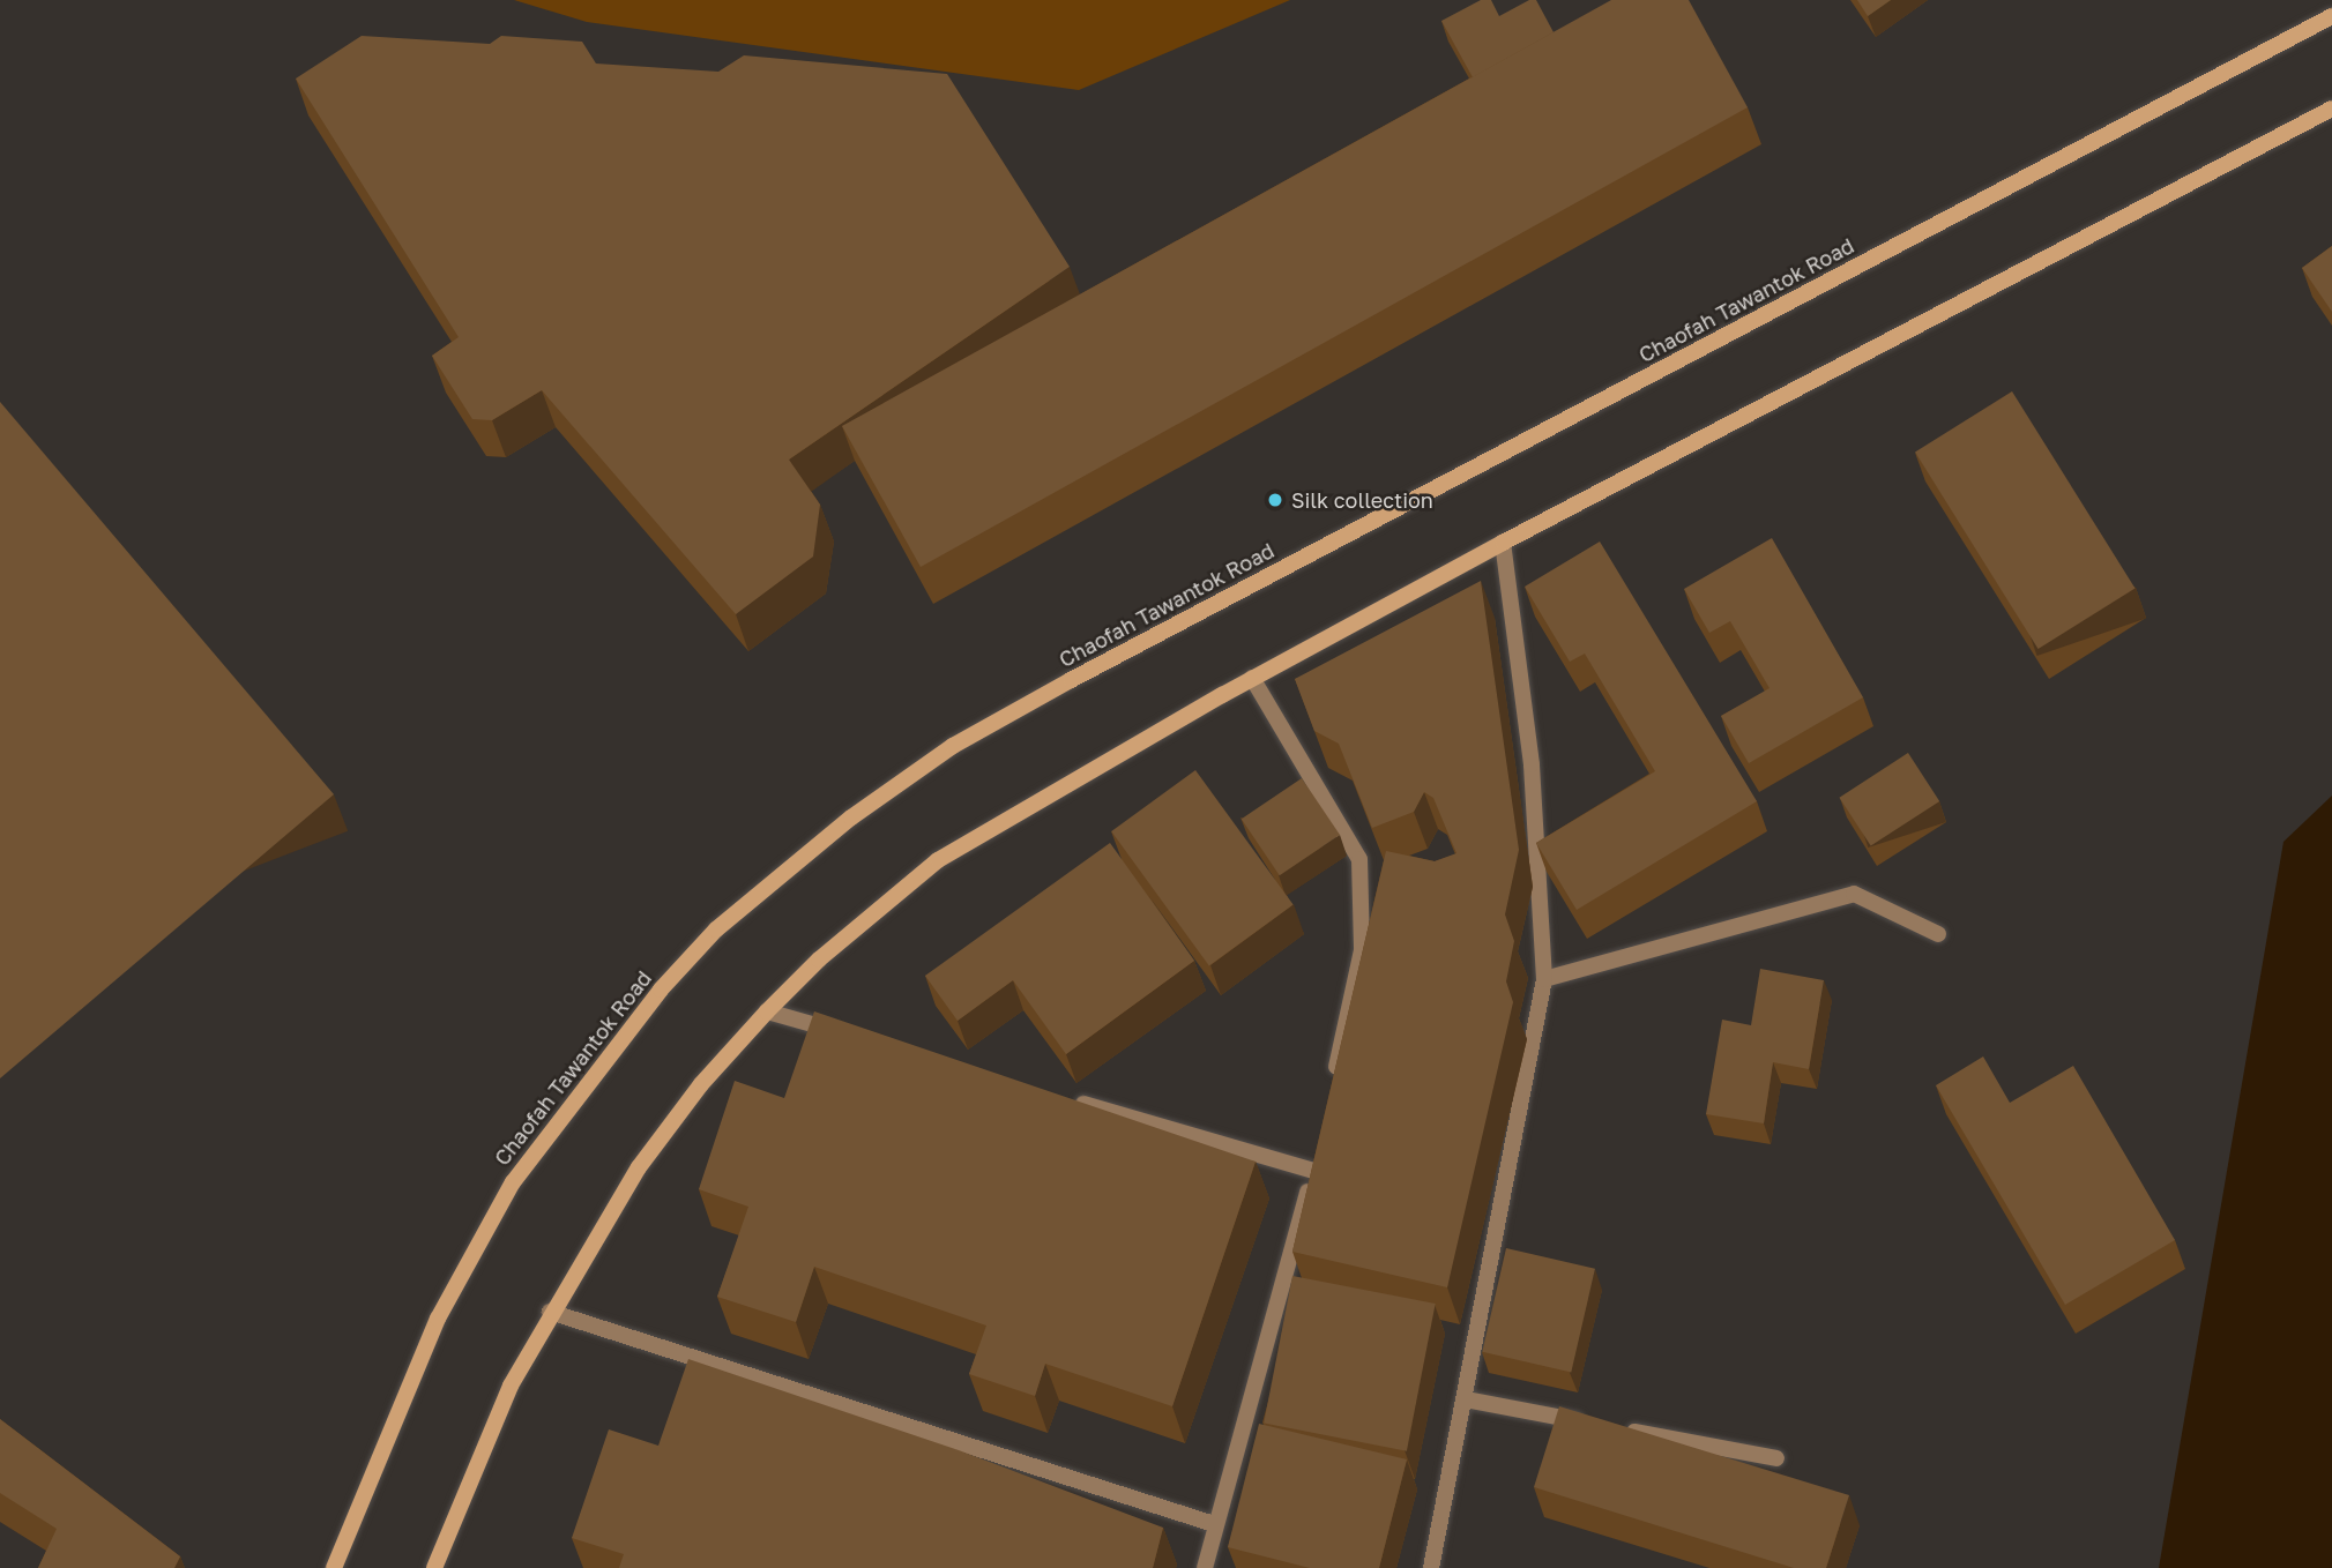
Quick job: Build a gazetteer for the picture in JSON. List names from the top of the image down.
{
  "streets": {
    "main road": ["Chaofah Tawantok Road"]
  },
  "places": ["Silk collection"]
}
